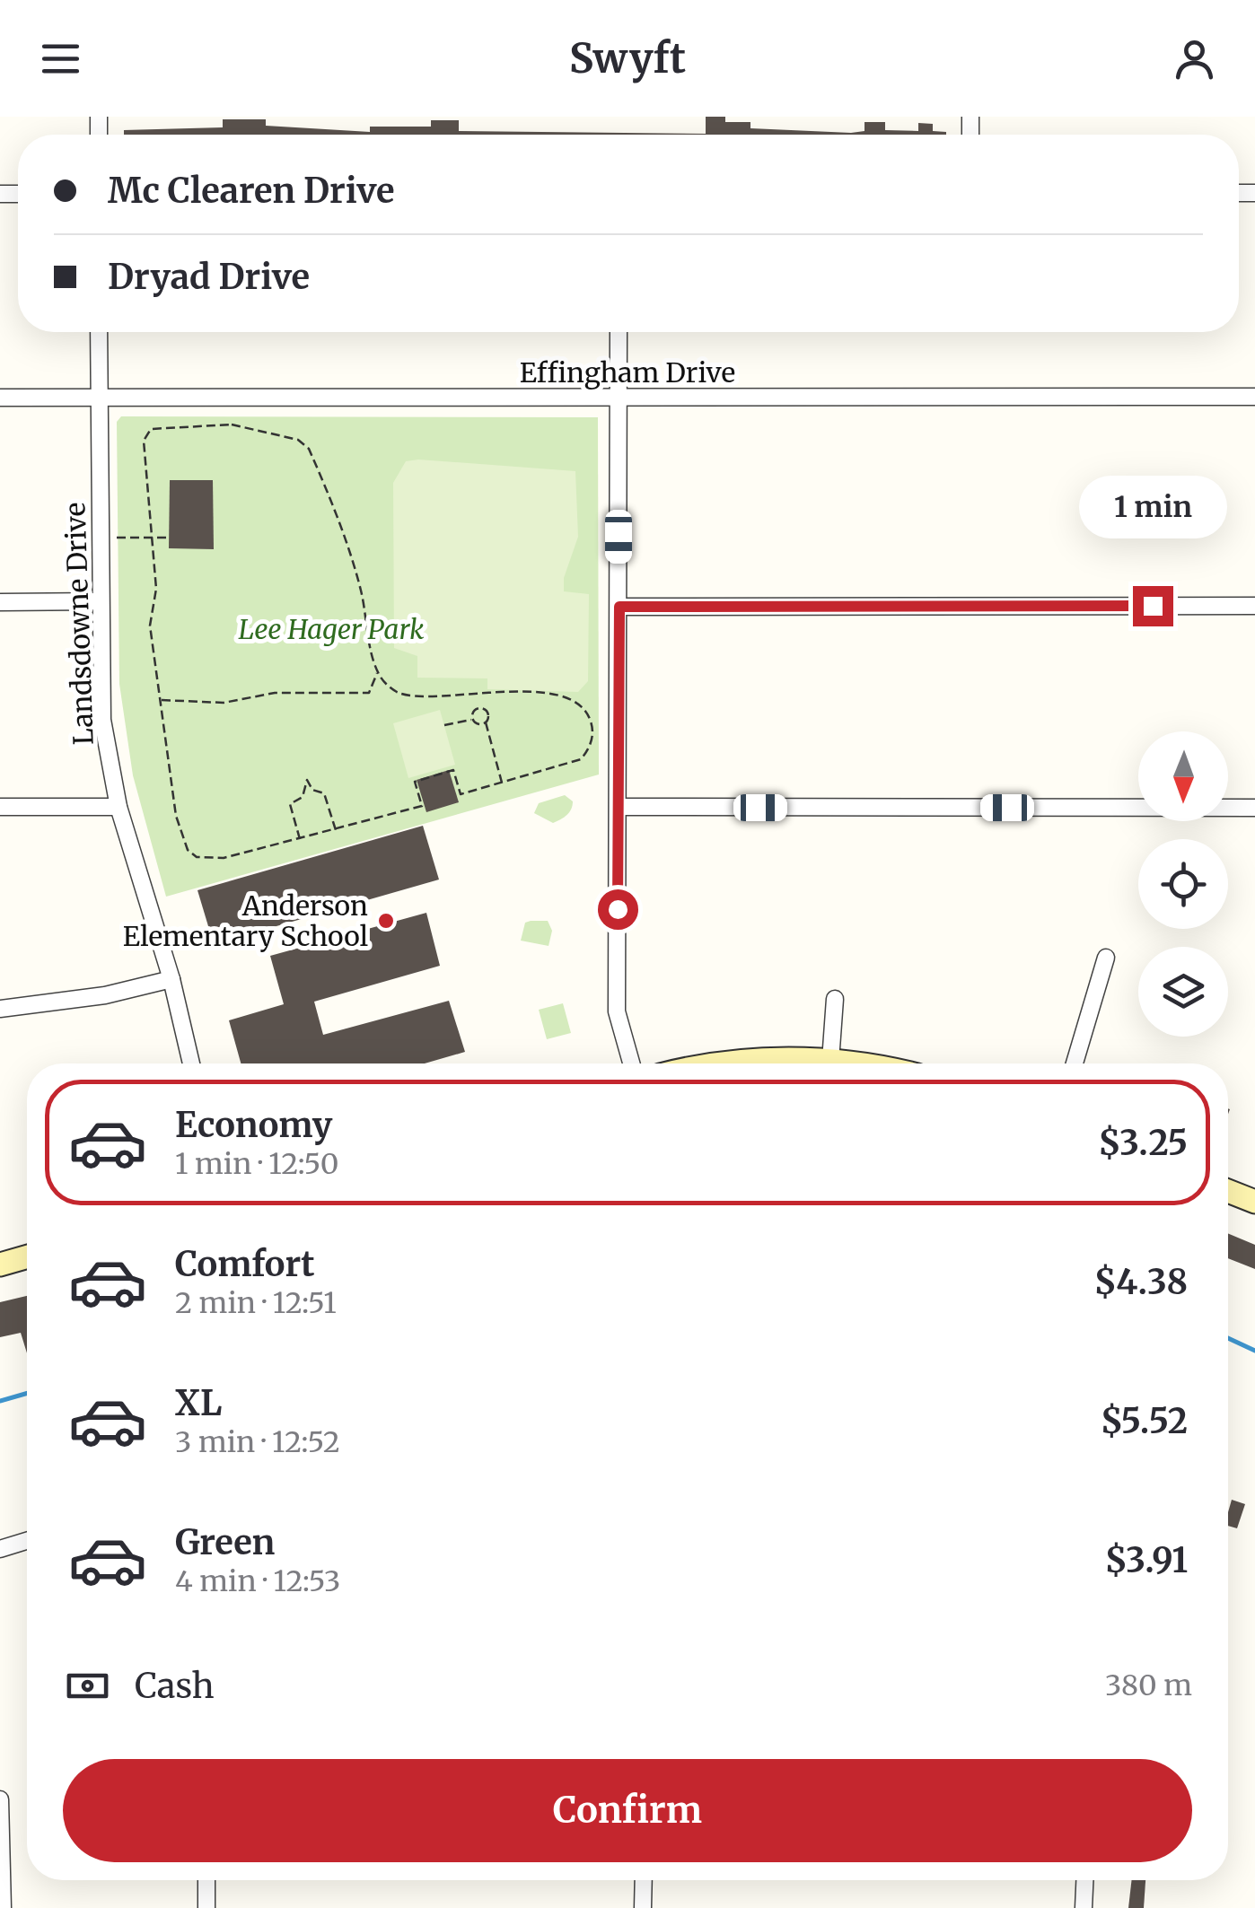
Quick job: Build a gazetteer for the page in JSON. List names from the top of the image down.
{
  "streets": {
    "street": ["Effingham Drive", "Landsdowne Drive"]
  },
  "crossings": [
    ["Effingham Drive", "Landsdowne Drive"]
  ],
  "parks": ["Lee Hager Park"],
  "places": ["Anderson Elementary School"],
  "north": "bottom",
  "page": {
    "header": "Swyft",
    "banner": ["Mc Clearen Drive", "Dryad Drive"],
    "bubble": "1 min",
    "list": [
      {
        "name": "Economy",
        "note": "1 min · 12:50",
        "value": "$3.25"
      },
      {
        "name": "Comfort",
        "note": "2 min · 12:51",
        "value": "$4.38"
      },
      {
        "name": "XL",
        "note": "3 min · 12:52",
        "value": "$5.52"
      },
      {
        "name": "Green",
        "note": "4 min · 12:53",
        "value": "$3.91"
      }
    ],
    "pay": ["Cash", "380 m"],
    "buttons": "Confirm"
  }
}
